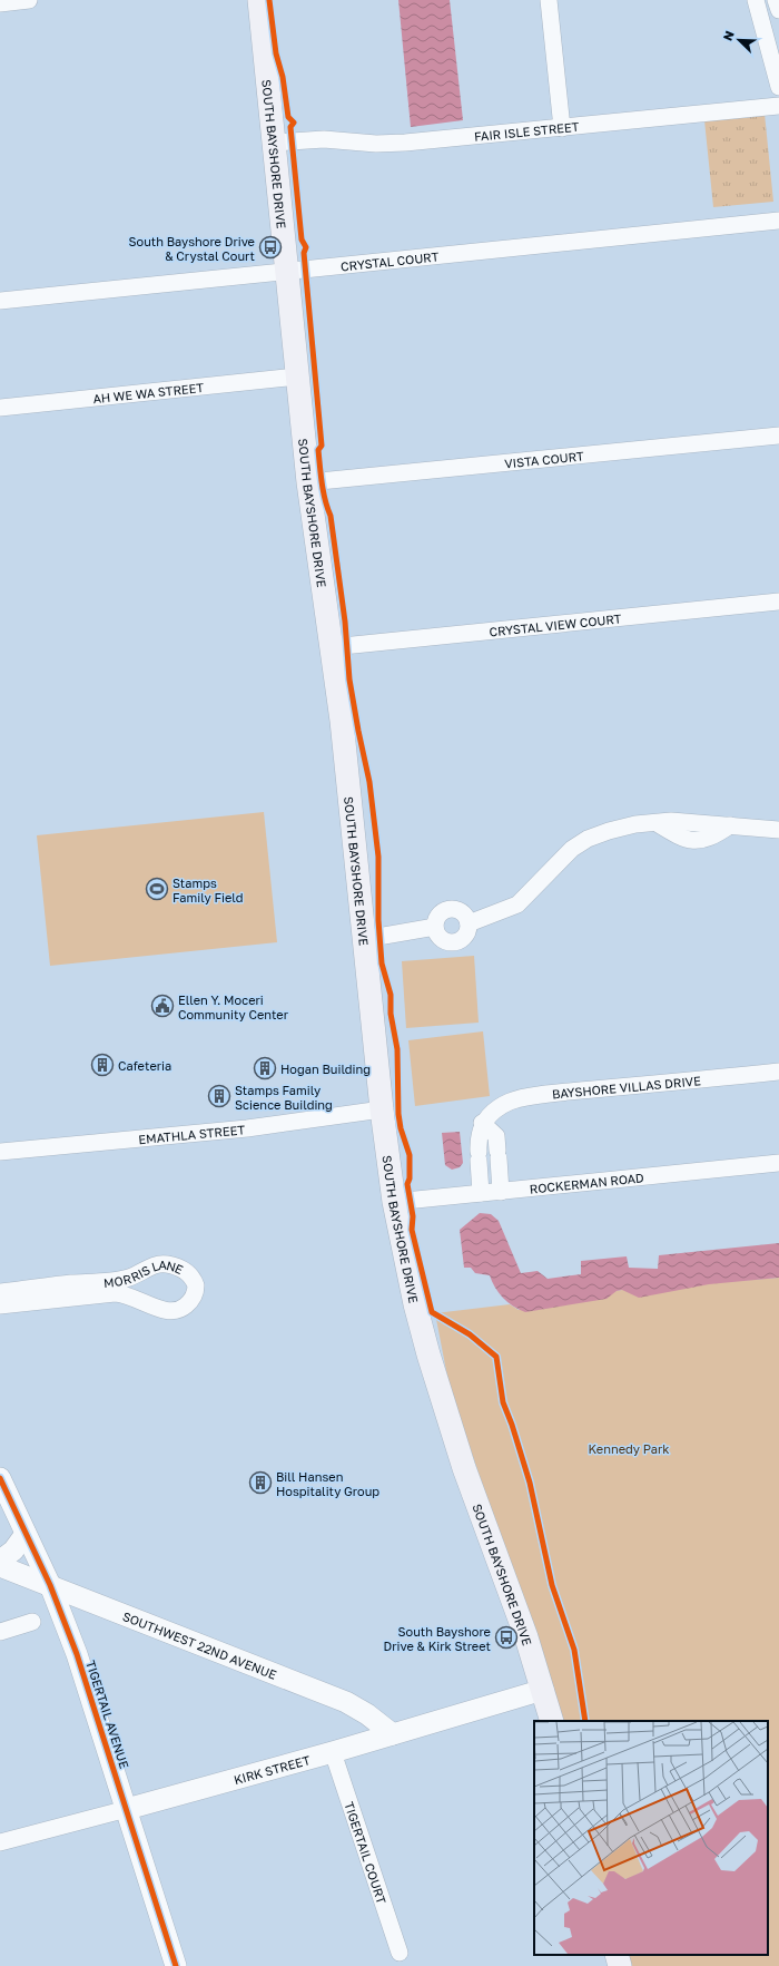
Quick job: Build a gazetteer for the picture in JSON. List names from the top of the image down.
{
  "streets": {
    "main road": ["SOUTH BAYSHORE DRIVE"],
    "street": [
      "FAIR ISLE STREET",
      "CRYSTAL COURT",
      "AH WE WA STREET",
      "VISTA COURT",
      "CRYSTAL VIEW COURT",
      "BAYSHORE VILLAS DRIVE",
      "EMATHLA STREET",
      "ROCKERMAN ROAD",
      "MORRIS LANE",
      "SOUTHWEST 22ND AVENUE",
      "TIGERTAIL AVENUE",
      "KIRK STREET",
      "TIGERTAIL COURT"
    ]
  },
  "crossings": [
    ["FAIR ISLE STREET", "SOUTH BAYSHORE DRIVE"],
    ["SOUTH BAYSHORE DRIVE", "CRYSTAL COURT"],
    ["SOUTH BAYSHORE DRIVE", "AH WE WA STREET"],
    ["SOUTH BAYSHORE DRIVE", "VISTA COURT"],
    ["SOUTH BAYSHORE DRIVE", "CRYSTAL VIEW COURT"],
    ["SOUTH BAYSHORE DRIVE", "EMATHLA STREET"],
    ["SOUTH BAYSHORE DRIVE", "ROCKERMAN ROAD"],
    ["SOUTH BAYSHORE DRIVE", "KIRK STREET"],
    ["SOUTHWEST 22ND AVENUE", "TIGERTAIL AVENUE"],
    ["SOUTHWEST 22ND AVENUE", "KIRK STREET"],
    ["TIGERTAIL AVENUE", "KIRK STREET"],
    ["KIRK STREET", "TIGERTAIL COURT"]
  ],
  "parks": ["Kennedy Park"],
  "places": {
    "bus stop": ["South Bayshore Drive & Crystal Court", "South Bayshore Drive & Kirk Street"],
    "sports": ["Stamps Family Field"],
    "public building": ["Ellen Y. Moceri Community Center"],
    "building": [
      "Cafeteria",
      "Hogan Building",
      "Stamps Family Science Building",
      "Bill Hansen Hospitality Group"
    ]
  },
  "north": "top left"
}
